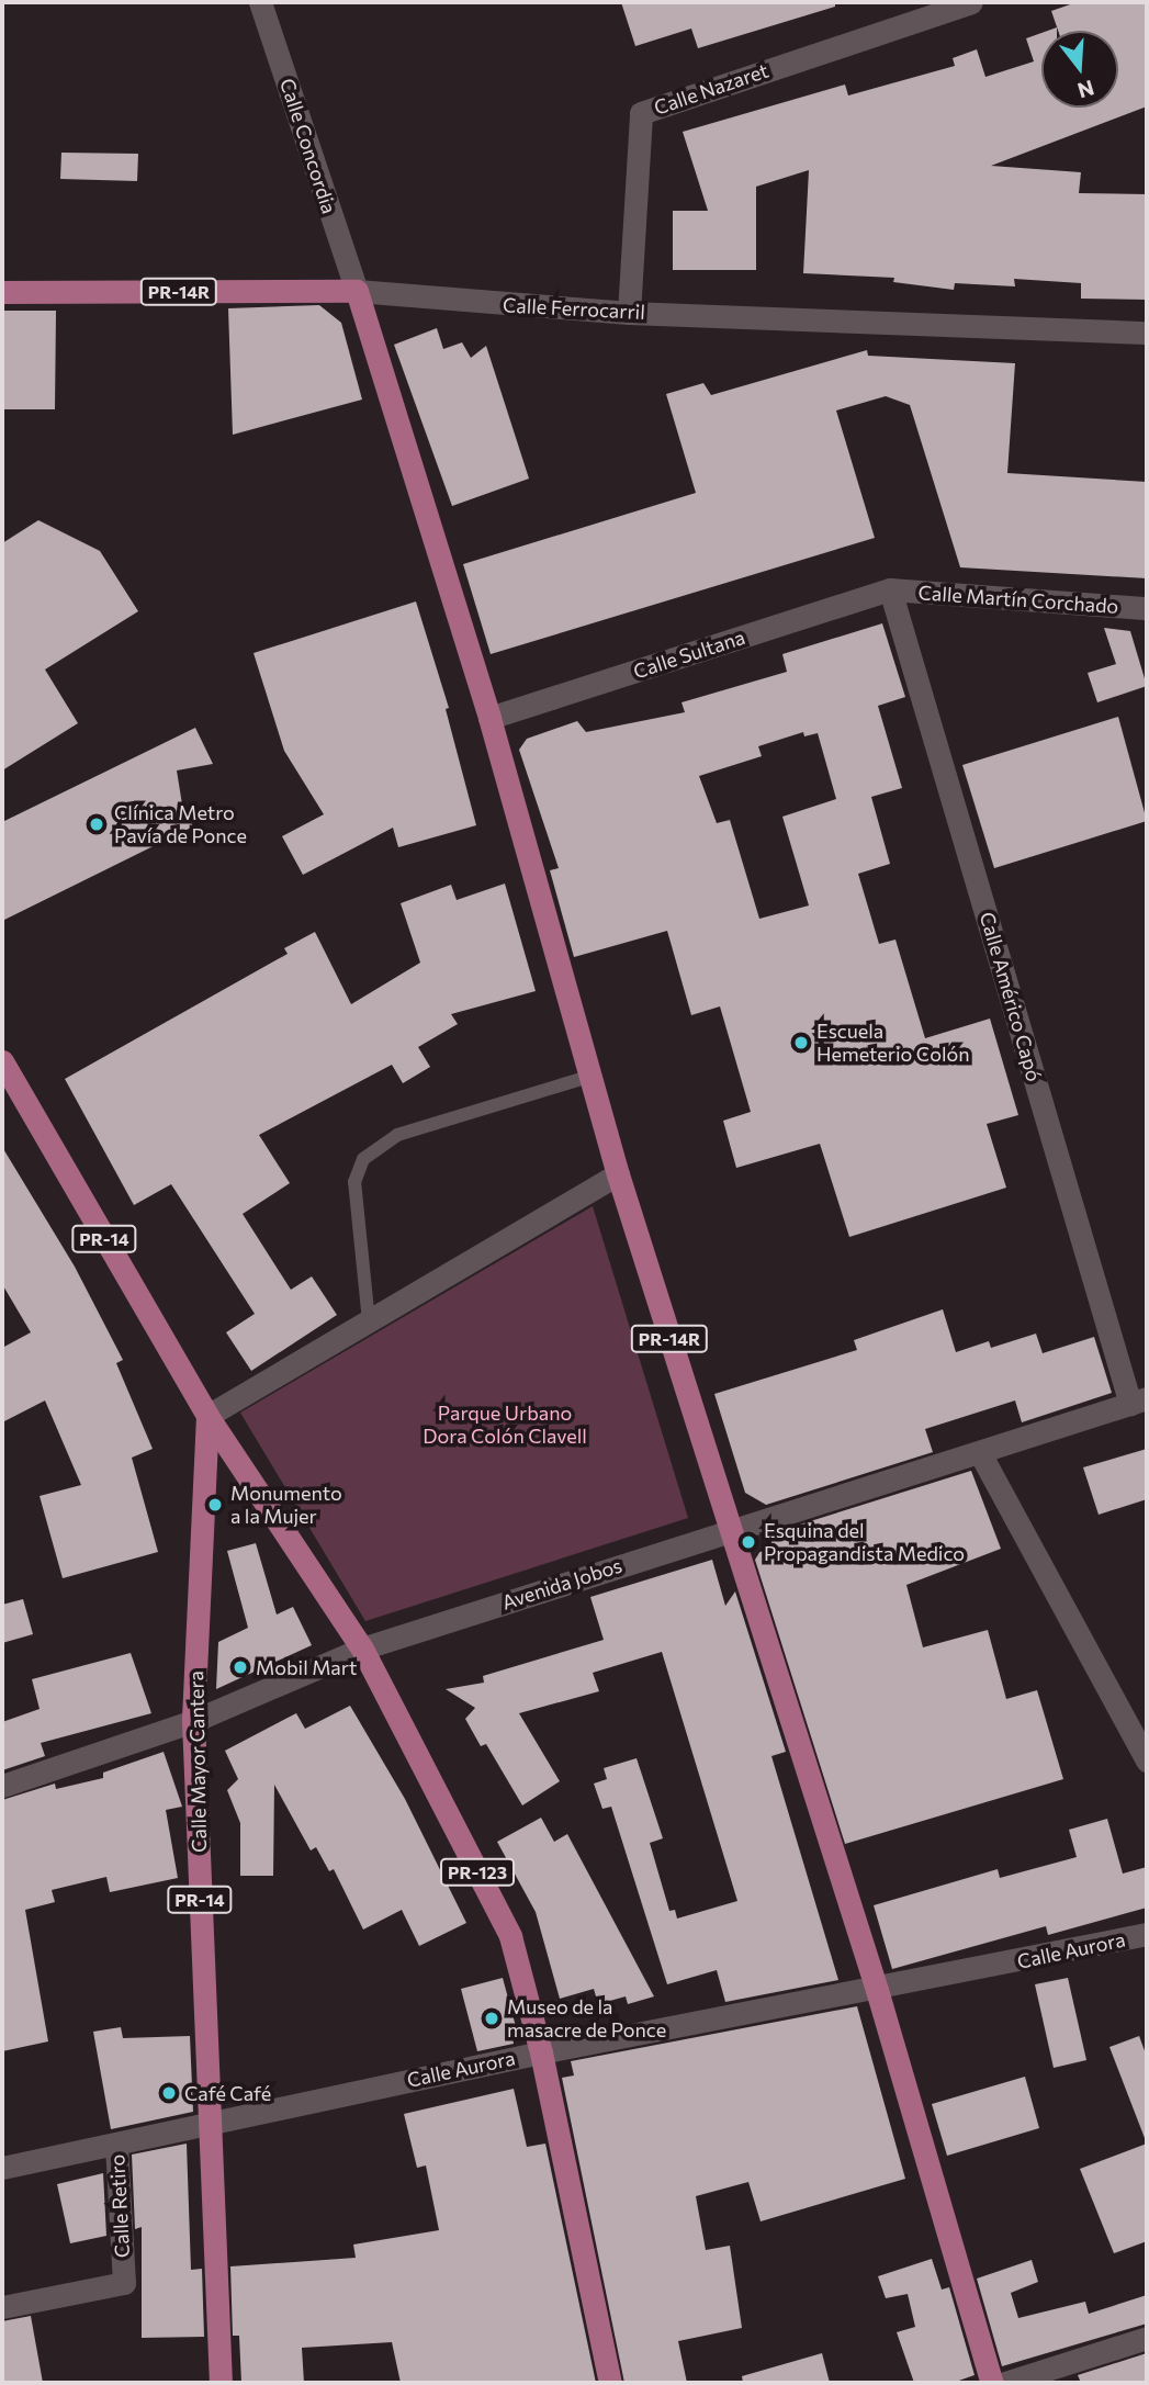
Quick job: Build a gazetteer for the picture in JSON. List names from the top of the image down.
{
  "streets": {
    "main road": [
      "PR-14R",
      "Calle Ferrocarril",
      "PR-14",
      "Calle Mayor Cantera",
      "PR-123"
    ],
    "street": [
      "Calle Nazaret",
      "Calle Concordia",
      "Calle Martín Corchado",
      "Calle Sultana",
      "Calle Américo Capó",
      "Avenida Jobos",
      "Calle Aurora",
      "Calle Retiro"
    ]
  },
  "crossings": [
    ["Calle Nazaret", "Calle Ferrocarril"],
    ["Calle Concordia", "PR-14R"],
    ["Calle Concordia", "Calle Ferrocarril"],
    ["PR-14R", "Calle Ferrocarril"],
    ["PR-14R", "Calle Sultana"],
    ["PR-14R", "Avenida Jobos"],
    ["PR-14R", "Calle Aurora"],
    ["Calle Martín Corchado", "Calle Sultana"],
    ["Calle Martín Corchado", "Calle Américo Capó"],
    ["Calle Sultana", "Calle Américo Capó"],
    ["Calle Américo Capó", "Avenida Jobos"],
    ["PR-14", "Calle Mayor Cantera"],
    ["PR-14", "PR-123"],
    ["Avenida Jobos", "Calle Mayor Cantera"],
    ["Avenida Jobos", "PR-123"],
    ["Calle Mayor Cantera", "PR-123"],
    ["Calle Mayor Cantera", "Calle Aurora"],
    ["PR-123", "Calle Aurora"],
    ["Calle Aurora", "Calle Retiro"]
  ],
  "parks": ["Parque Urbano Dora Colón Clavell"],
  "places": [
    "Clínica Metro Pavía de Ponce",
    "Escuela Hemeterio Colón",
    "Monumento a la Mujer",
    "Esquina del Propagandista Medico",
    "Mobil Mart",
    "Museo de la masacre de Ponce",
    "Café Café"
  ],
  "north": "bottom"
}
